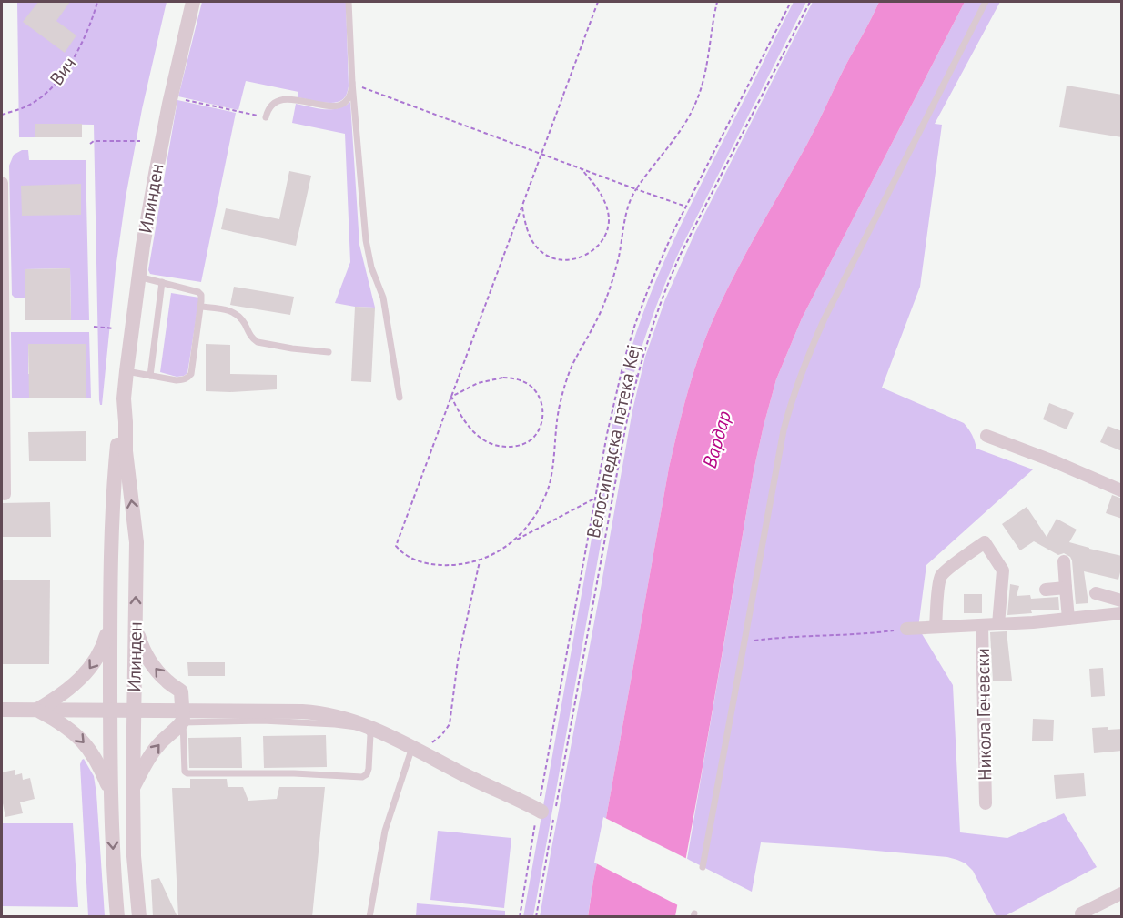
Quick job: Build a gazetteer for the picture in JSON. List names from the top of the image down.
{
  "streets": {
    "street": ["Илинден", "Никола Гечевски"],
    "path": ["Вич", "Велосипедска патека Кеј"]
  },
  "water": ["Вардар"]
}
